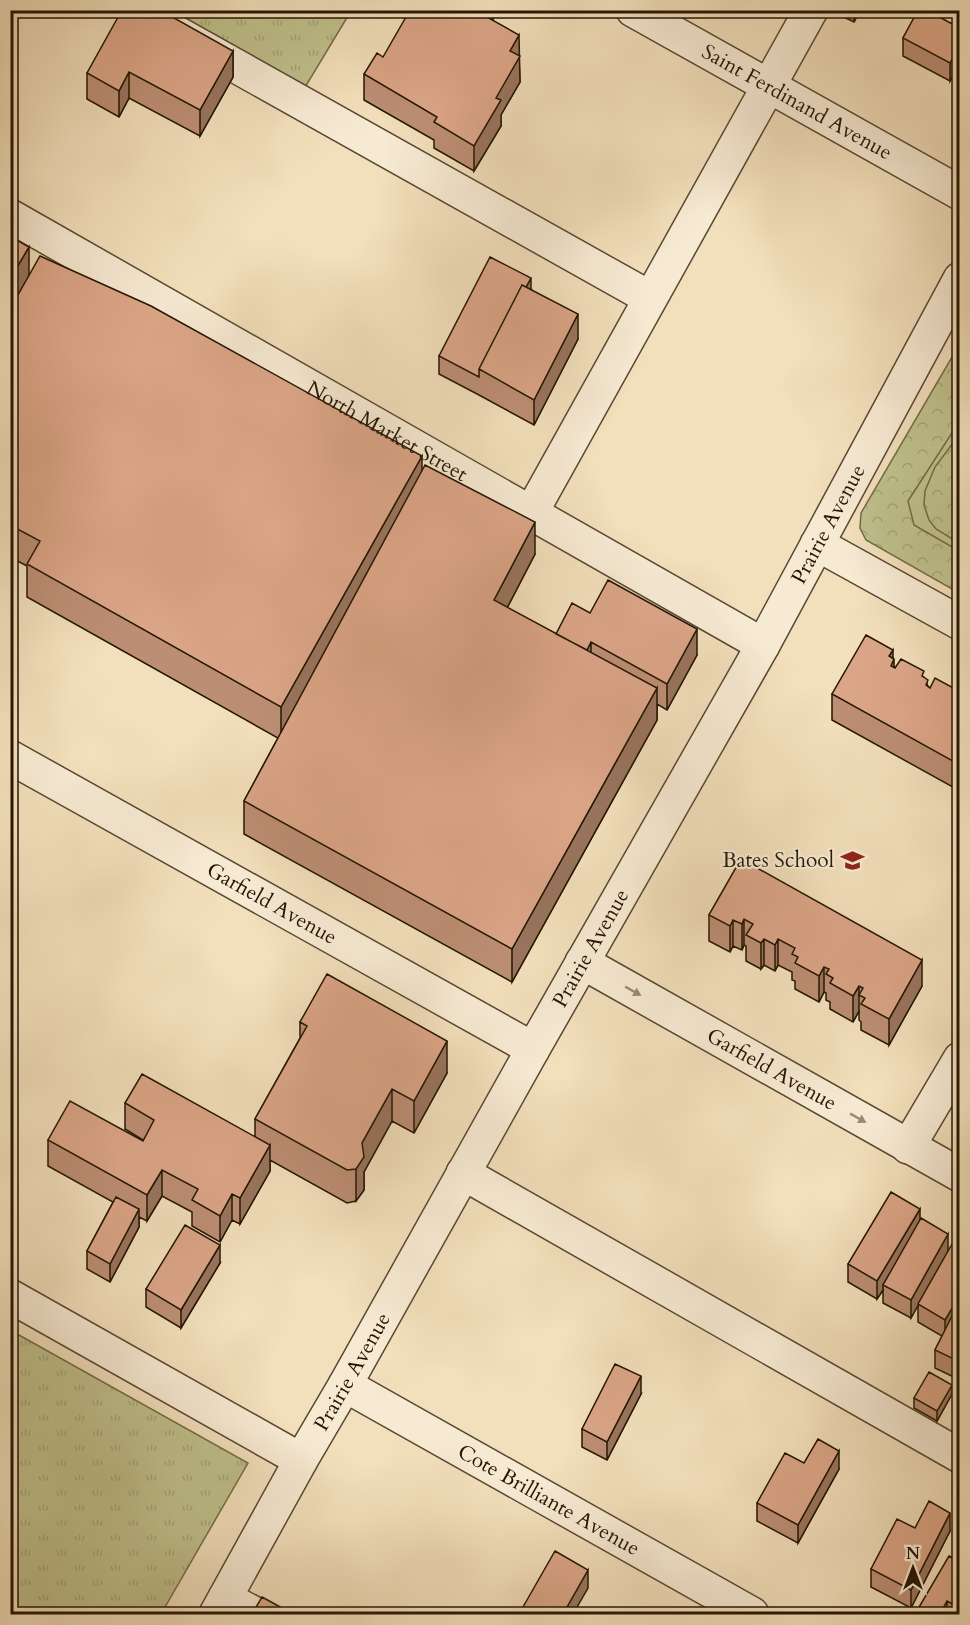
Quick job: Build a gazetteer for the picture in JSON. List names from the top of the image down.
{
  "streets": {
    "street": [
      "Saint Ferdinand Avenue",
      "North Market Street",
      "Prairie Avenue",
      "Garfield Avenue",
      "Cote Brilliante Avenue"
    ]
  },
  "crossings": [
    ["North Market Street", "Prairie Avenue"],
    ["Prairie Avenue", "Garfield Avenue"],
    ["Prairie Avenue", "Cote Brilliante Avenue"]
  ],
  "places": {
    "school or university": ["Bates School"]
  },
  "north": "top"
}
